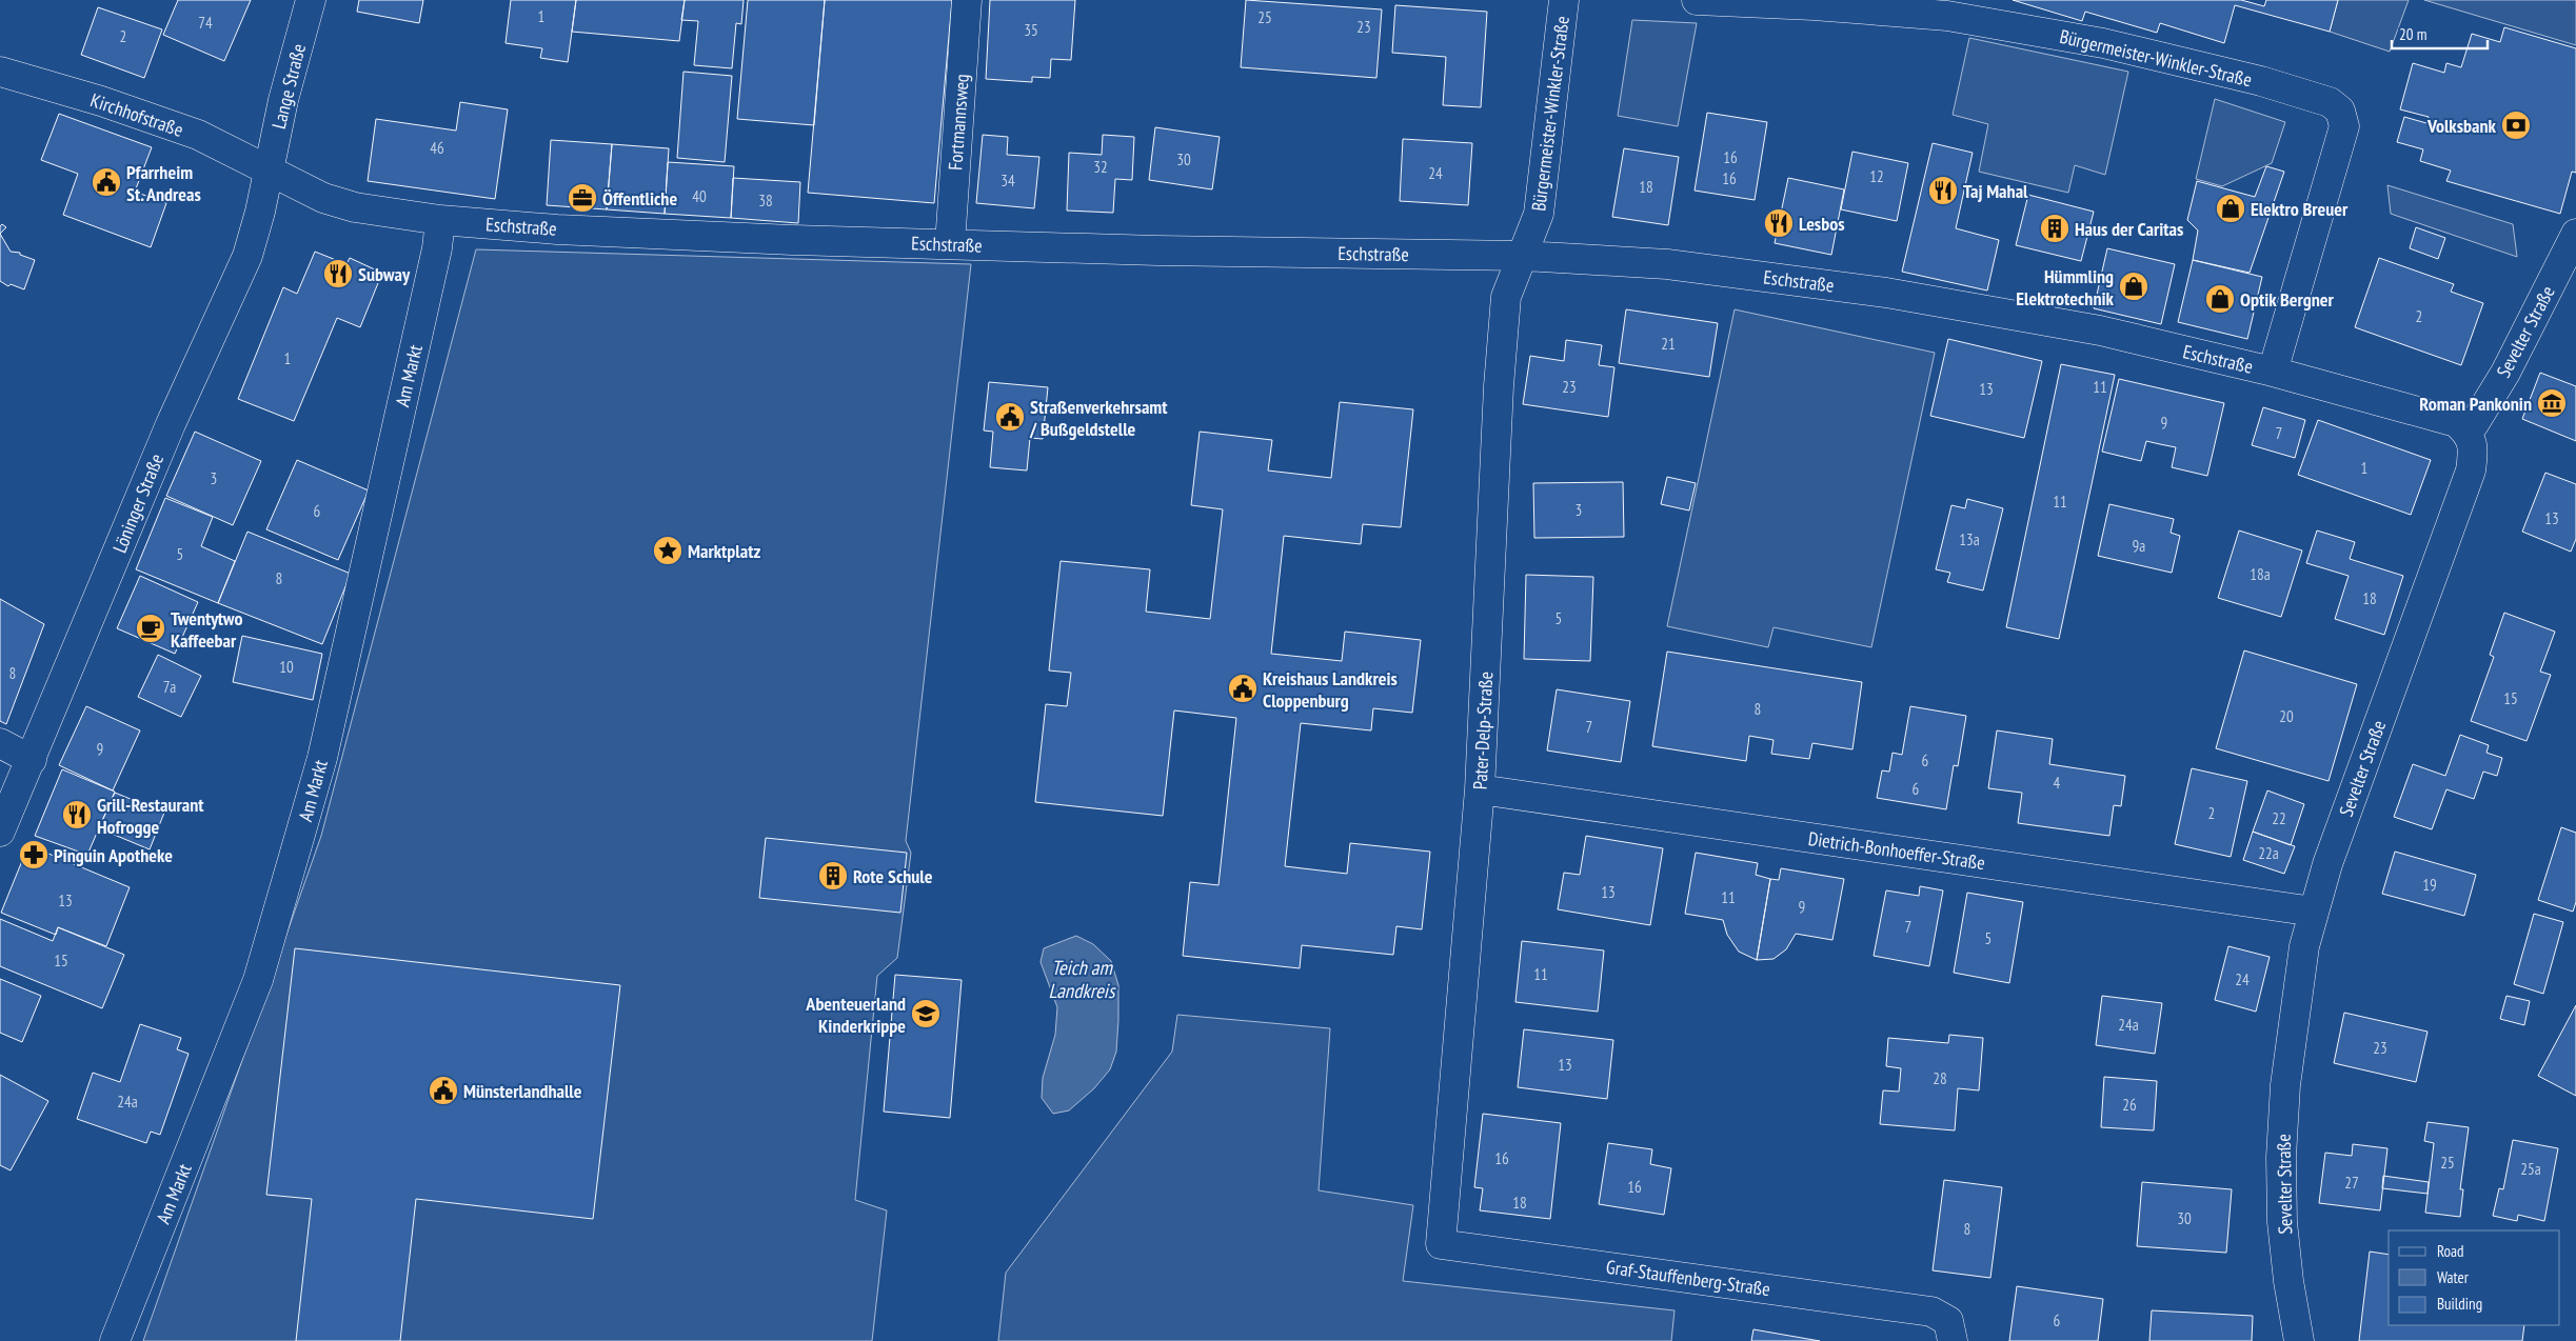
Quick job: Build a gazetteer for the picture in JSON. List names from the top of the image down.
{
  "streets": {
    "street": [
      "Bürgermeister-Winkler-Straße",
      "Lange Straße",
      "Kirchhofstraße",
      "Fortmannsweg",
      "Eschstraße",
      "Sevelter Straße",
      "Am Markt",
      "Löninger Straße",
      "Pater-Delp-Straße",
      "Dietrich-Bonhoeffer-Straße",
      "Graf-Stauffenberg-Straße"
    ]
  },
  "crossings": [
    ["Bürgermeister-Winkler-Straße", "Eschstraße"],
    ["Bürgermeister-Winkler-Straße", "Pater-Delp-Straße"],
    ["Lange Straße", "Kirchhofstraße"],
    ["Lange Straße", "Eschstraße"],
    ["Lange Straße", "Löninger Straße"],
    ["Kirchhofstraße", "Eschstraße"],
    ["Kirchhofstraße", "Löninger Straße"],
    ["Fortmannsweg", "Eschstraße"],
    ["Eschstraße", "Sevelter Straße"],
    ["Eschstraße", "Am Markt"],
    ["Eschstraße", "Löninger Straße"],
    ["Eschstraße", "Pater-Delp-Straße"],
    ["Sevelter Straße", "Dietrich-Bonhoeffer-Straße"],
    ["Pater-Delp-Straße", "Dietrich-Bonhoeffer-Straße"],
    ["Pater-Delp-Straße", "Graf-Stauffenberg-Straße"]
  ],
  "water": ["Teich am Landkreis"],
  "places": {
    "bank": ["Volksbank"],
    "public building": [
      "Pfarrheim St. Andreas",
      "Straßenverkehrsamt / Bußgeldstelle",
      "Kreishaus Landkreis Cloppenburg",
      "Münsterlandhalle"
    ],
    "restaurant": [
      "Taj Mahal",
      "Lesbos",
      "Subway",
      "Grill-Restaurant Hofrogge"
    ],
    "office": ["Öffentliche"],
    "shop": ["Elektro Breuer", "Hümmling Elektrotechnik", "Optik Bergner"],
    "building": ["Haus der Caritas", "Rote Schule"],
    "museum": ["Roman Pankonin"],
    "place": ["Marktplatz"],
    "cafe": ["Twentytwo Kaffeebar"],
    "pharmacy": ["Pinguin Apotheke"],
    "school or university": ["Abenteuerland Kinderkrippe"]
  },
  "house_numbers": [
    "1",
    "25",
    "74",
    "23",
    "35",
    "2",
    "46",
    "16",
    "30",
    "32",
    "24",
    "12",
    "16",
    "34",
    "18",
    "40",
    "38",
    "2",
    "21",
    "1",
    "23",
    "11",
    "13",
    "9",
    "7",
    "1",
    "3",
    "11",
    "3",
    "6",
    "13",
    "13a",
    "9a",
    "5",
    "18a",
    "8",
    "18",
    "5",
    "10",
    "8",
    "7a",
    "15",
    "8",
    "20",
    "7",
    "9",
    "6",
    "4",
    "6",
    "2",
    "22",
    "22a",
    "19",
    "13",
    "11",
    "13",
    "9",
    "7",
    "5",
    "15",
    "11",
    "24",
    "24a",
    "23",
    "13",
    "28",
    "24a",
    "26",
    "16",
    "25",
    "25a",
    "27",
    "16",
    "18",
    "30",
    "8",
    "6"
  ],
  "legend": ["Road", "Water", "Building"],
  "scale_bar": "20 m"
}
